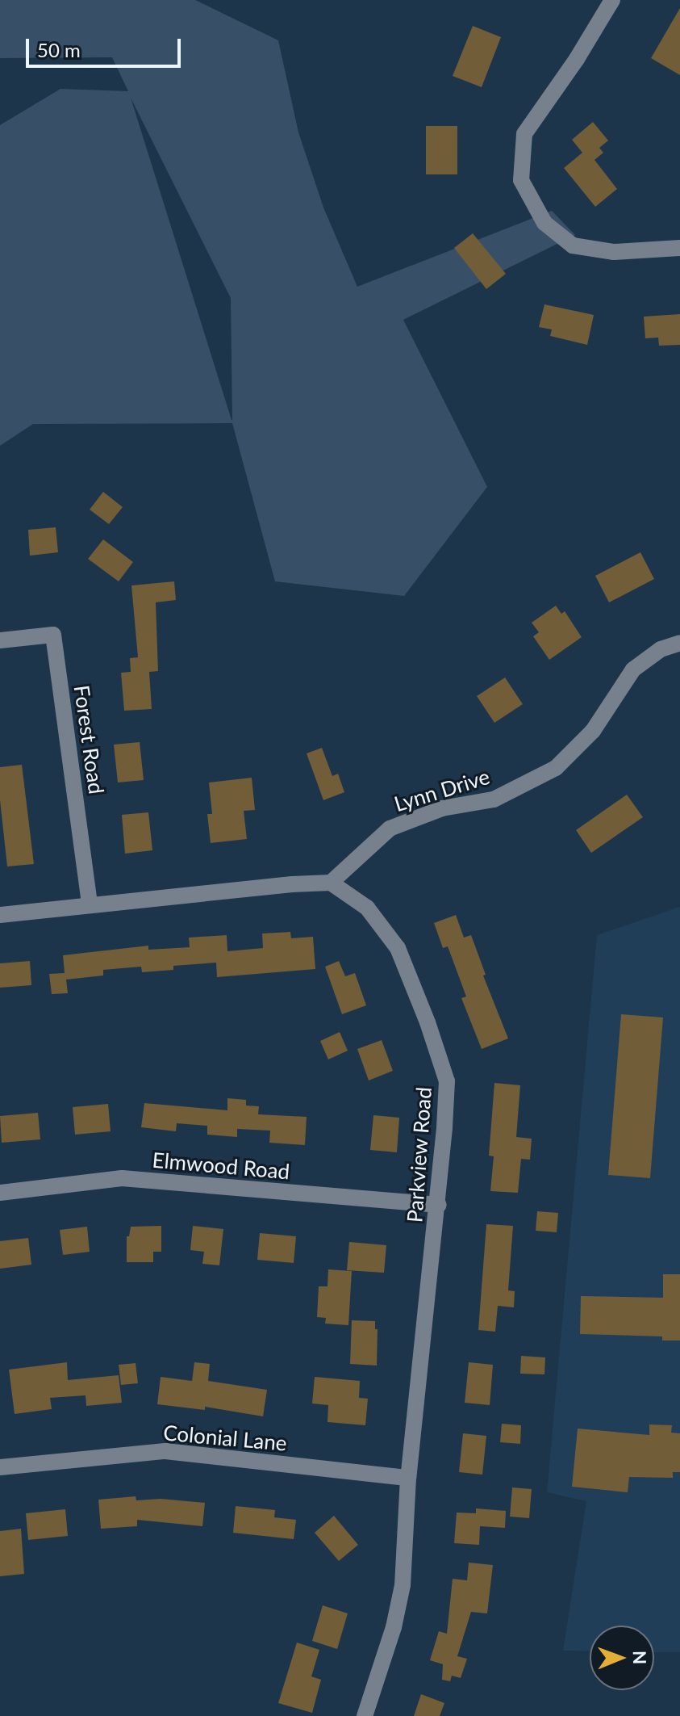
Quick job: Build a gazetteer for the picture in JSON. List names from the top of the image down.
{
  "streets": {
    "street": [
      "Forest Road",
      "Lynn Drive",
      "Parkview Road",
      "Elmwood Road",
      "Colonial Lane"
    ]
  },
  "crossings": [
    ["Lynn Drive", "Parkview Road"],
    ["Parkview Road", "Elmwood Road"],
    ["Parkview Road", "Colonial Lane"]
  ],
  "scale_bar": "50 m",
  "north": "right"
}
